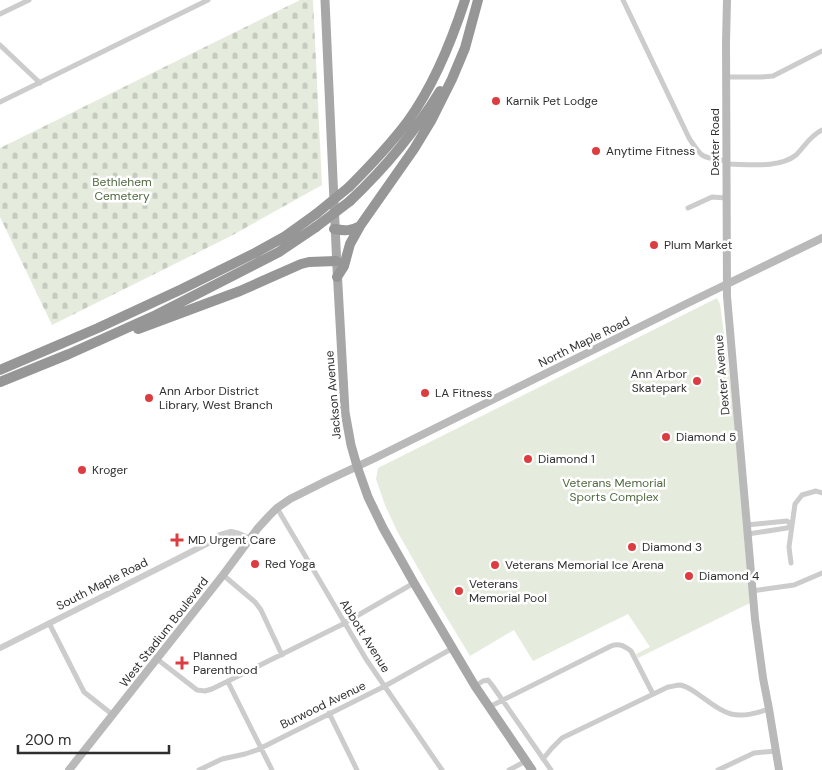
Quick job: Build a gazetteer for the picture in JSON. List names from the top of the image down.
{
  "streets": {
    "main road": [
      "Dexter Road",
      "North Maple Road",
      "Dexter Avenue",
      "Jackson Avenue",
      "West Stadium Boulevard"
    ],
    "street": ["South Maple Road", "Abbott Avenue", "Burwood Avenue"]
  },
  "crossings": [
    ["Dexter Road", "North Maple Road"],
    ["Dexter Road", "Dexter Avenue"],
    ["North Maple Road", "Dexter Avenue"],
    ["North Maple Road", "Jackson Avenue"],
    ["Jackson Avenue", "Burwood Avenue"],
    ["South Maple Road", "West Stadium Boulevard"],
    ["West Stadium Boulevard", "Abbott Avenue"],
    ["Abbott Avenue", "Burwood Avenue"]
  ],
  "parks": ["Bethlehem Cemetery", "Veterans Memorial Sports Complex"],
  "places": {
    "other": [
      "Karnik Pet Lodge",
      "Anytime Fitness",
      "Plum Market",
      "Ann Arbor Skatepark",
      "LA Fitness",
      "Ann Arbor District Library, West Branch",
      "Diamond 5",
      "Diamond 1",
      "Kroger",
      "Diamond 3",
      "Red Yoga",
      "Veterans Memorial Ice Arena",
      "Diamond 4",
      "Veterans Memorial Pool"
    ],
    "health": ["MD Urgent Care", "Planned Parenthood"]
  },
  "scale_bar": "200 m"
}
